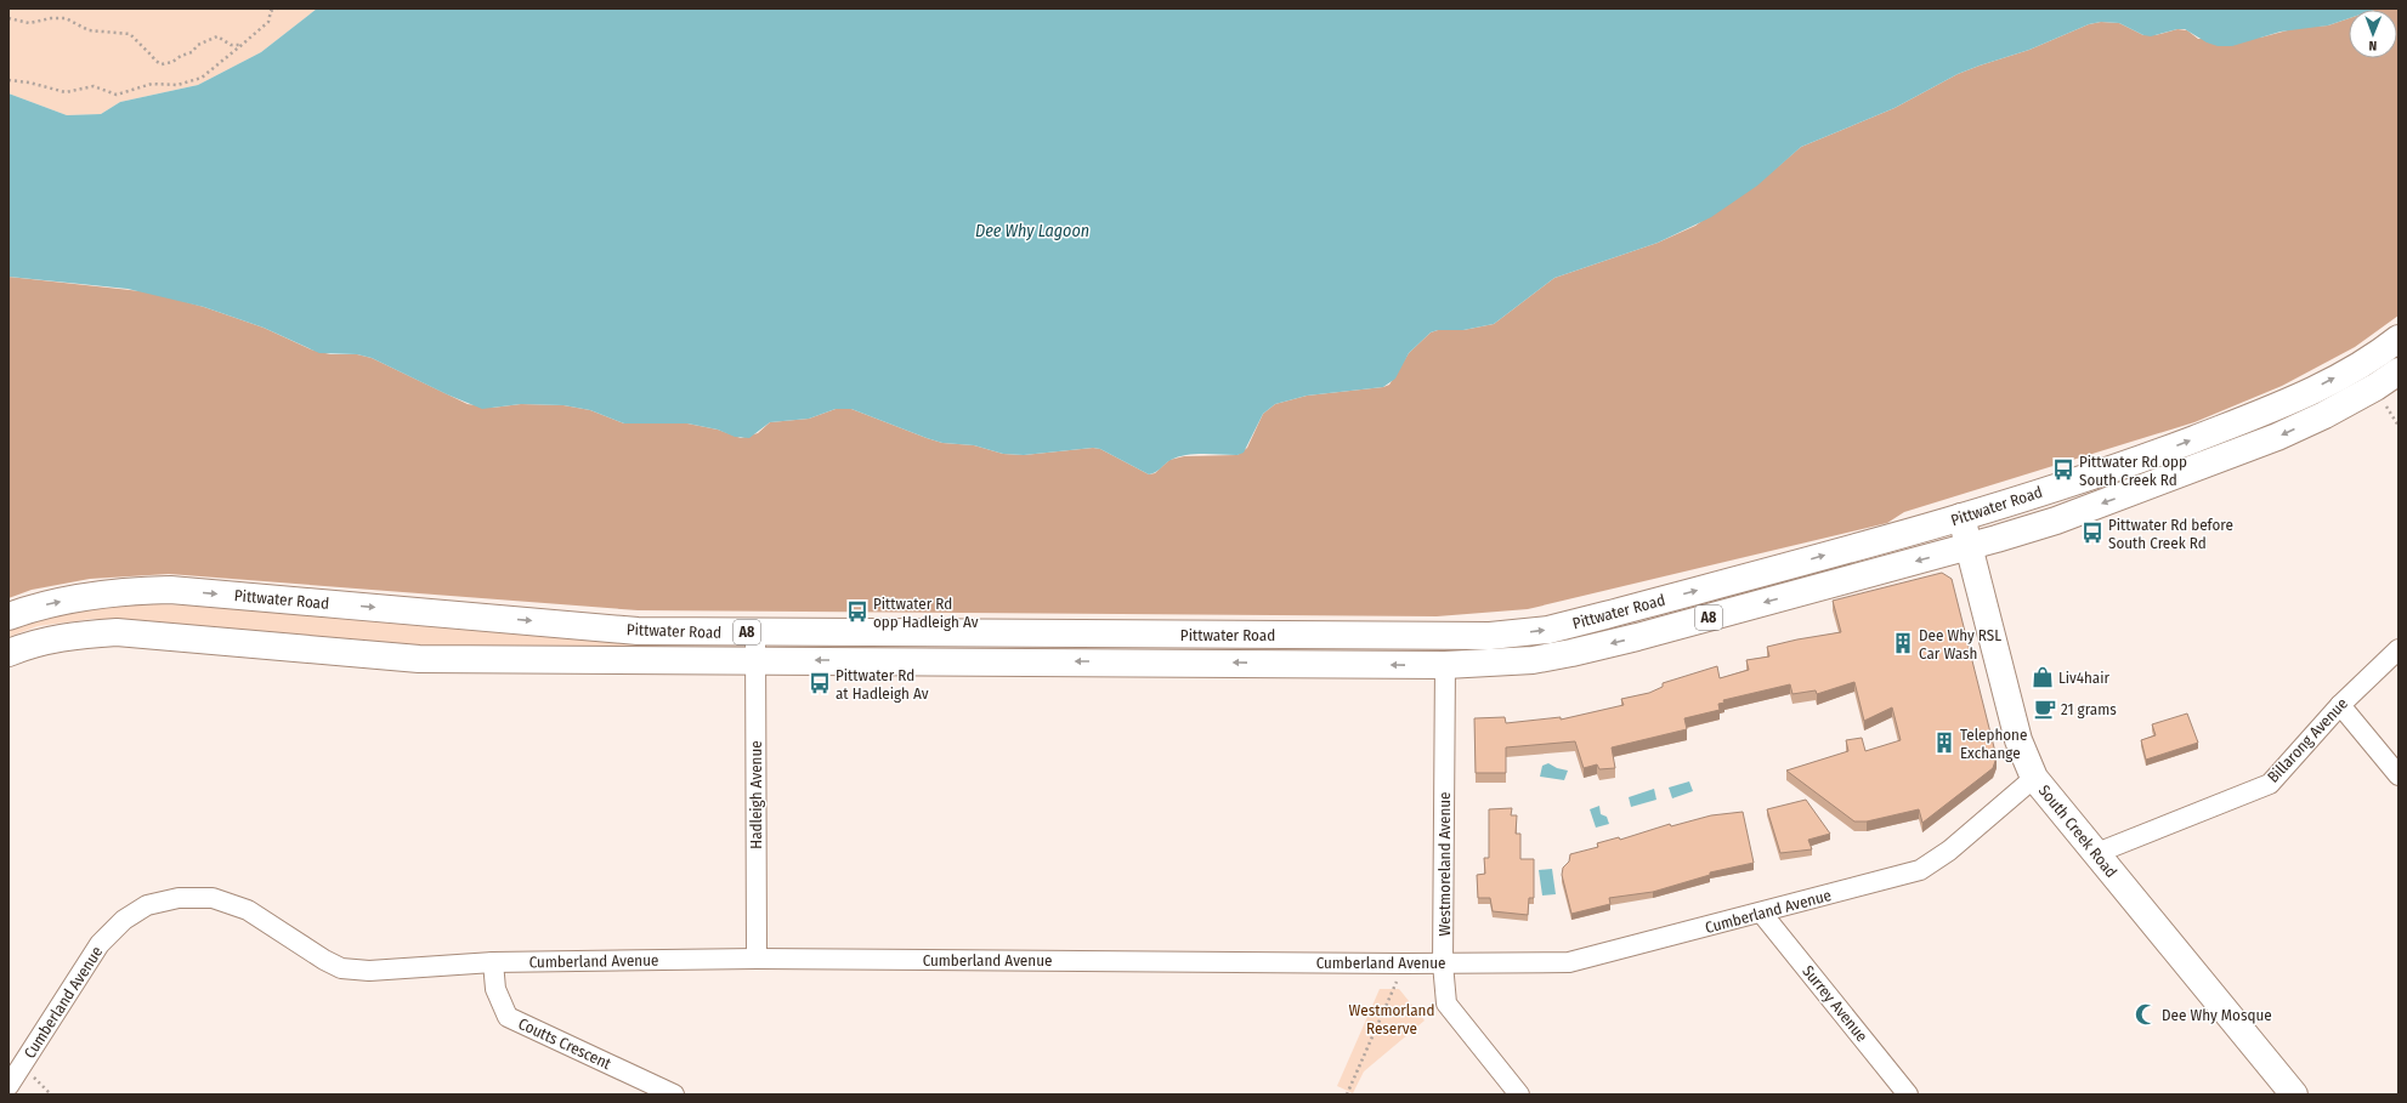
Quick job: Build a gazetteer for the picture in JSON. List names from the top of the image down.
{
  "streets": {
    "main road": ["Pittwater Road", "A8", "South Creek Road"],
    "street": [
      "Billarong Avenue",
      "Hadleigh Avenue",
      "Westmoreland Avenue",
      "Cumberland Avenue",
      "Surrey Avenue",
      "Coutts Crescent"
    ]
  },
  "crossings": [
    ["Pittwater Road", "Hadleigh Avenue"],
    ["Pittwater Road", "South Creek Road"],
    ["Pittwater Road", "Westmoreland Avenue"],
    ["Billarong Avenue", "South Creek Road"],
    ["Hadleigh Avenue", "Cumberland Avenue"],
    ["South Creek Road", "Cumberland Avenue"],
    ["Westmoreland Avenue", "Cumberland Avenue"],
    ["Cumberland Avenue", "Surrey Avenue"],
    ["Cumberland Avenue", "Coutts Crescent"]
  ],
  "water": ["Dee Why Lagoon"],
  "parks": ["Westmorland Reserve"],
  "places": {
    "bus stop": [
      "Pittwater Rd opp South Creek Rd",
      "Pittwater Rd before South Creek Rd",
      "Pittwater Rd opp Hadleigh Av",
      "Pittwater Rd at Hadleigh Av"
    ],
    "building": ["Dee Why RSL Car Wash", "Telephone Exchange"],
    "shop": ["Liv4hair"],
    "cafe": ["21 grams"],
    "mosque": ["Dee Why Mosque"]
  },
  "north": "bottom"
}
